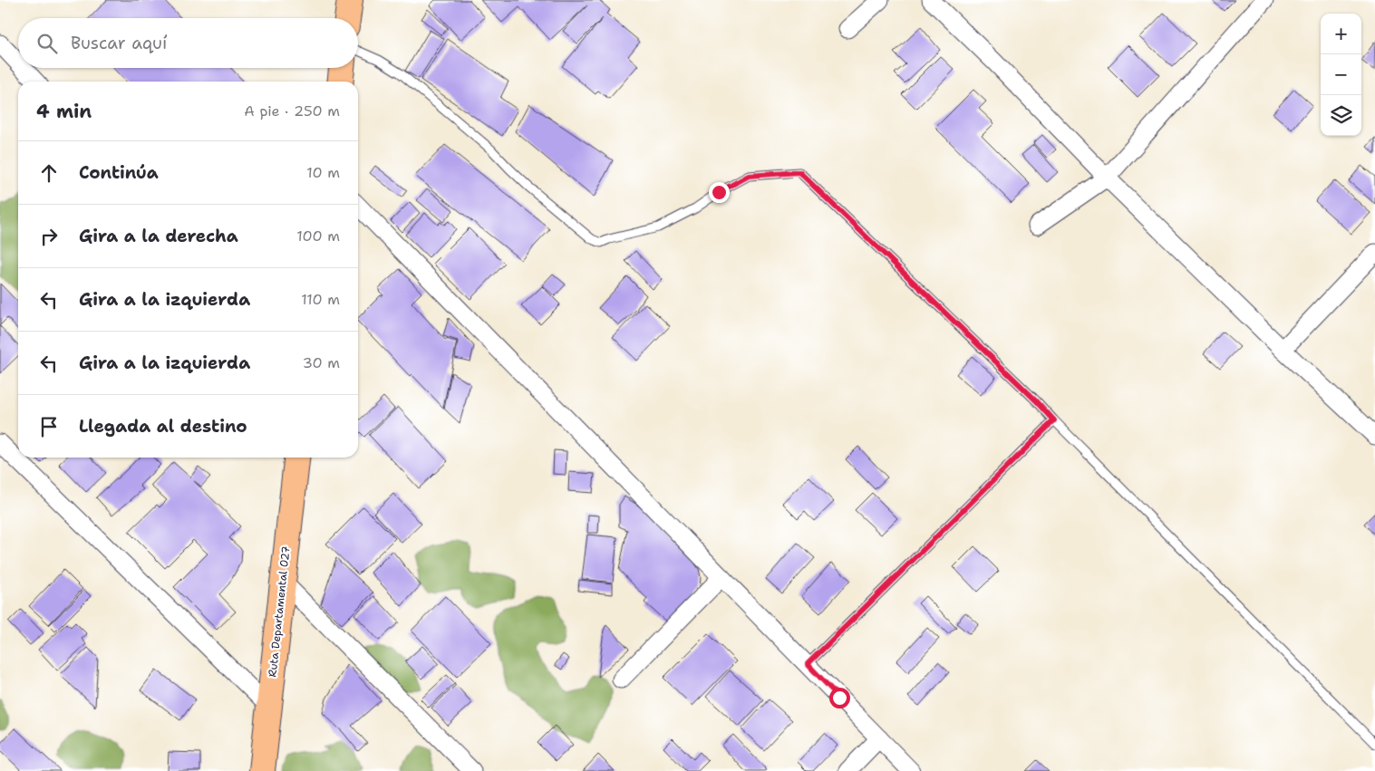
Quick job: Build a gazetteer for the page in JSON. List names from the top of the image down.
{
  "streets": {
    "main road": ["Ruta Departamental 027"]
  },
  "page": {
    "map_buttons": ["+", "−"],
    "search": "Buscar aquí",
    "heading": ["4 min", "A pie · 250 m"],
    "list": [
      ["Continúa", "10 m"],
      ["Gira a la derecha", "100 m"],
      ["Gira a la izquierda", "110 m"],
      ["Gira a la izquierda", "30 m"],
      "Llegada al destino"
    ]
  }
}
